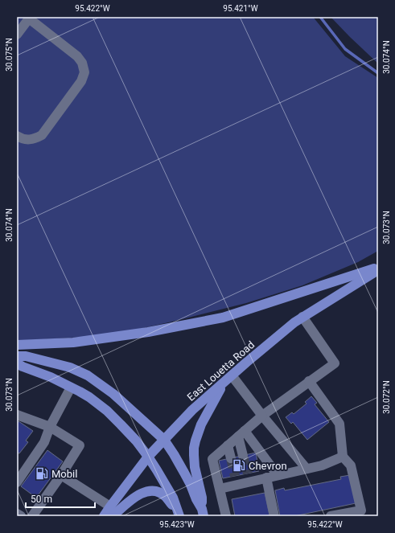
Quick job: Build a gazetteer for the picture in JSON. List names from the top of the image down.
{
  "streets": {
    "main road": ["East Louetta Road"]
  },
  "places": {
    "fuel station": ["Chevron", "Mobil"]
  },
  "scale_bar": "50 m",
  "coordinates": [
    "95.422°W",
    "95.421°W",
    "30.075°N",
    "30.074°N",
    "30.073°N",
    "30.072°N",
    "95.423°W"
  ]
}
